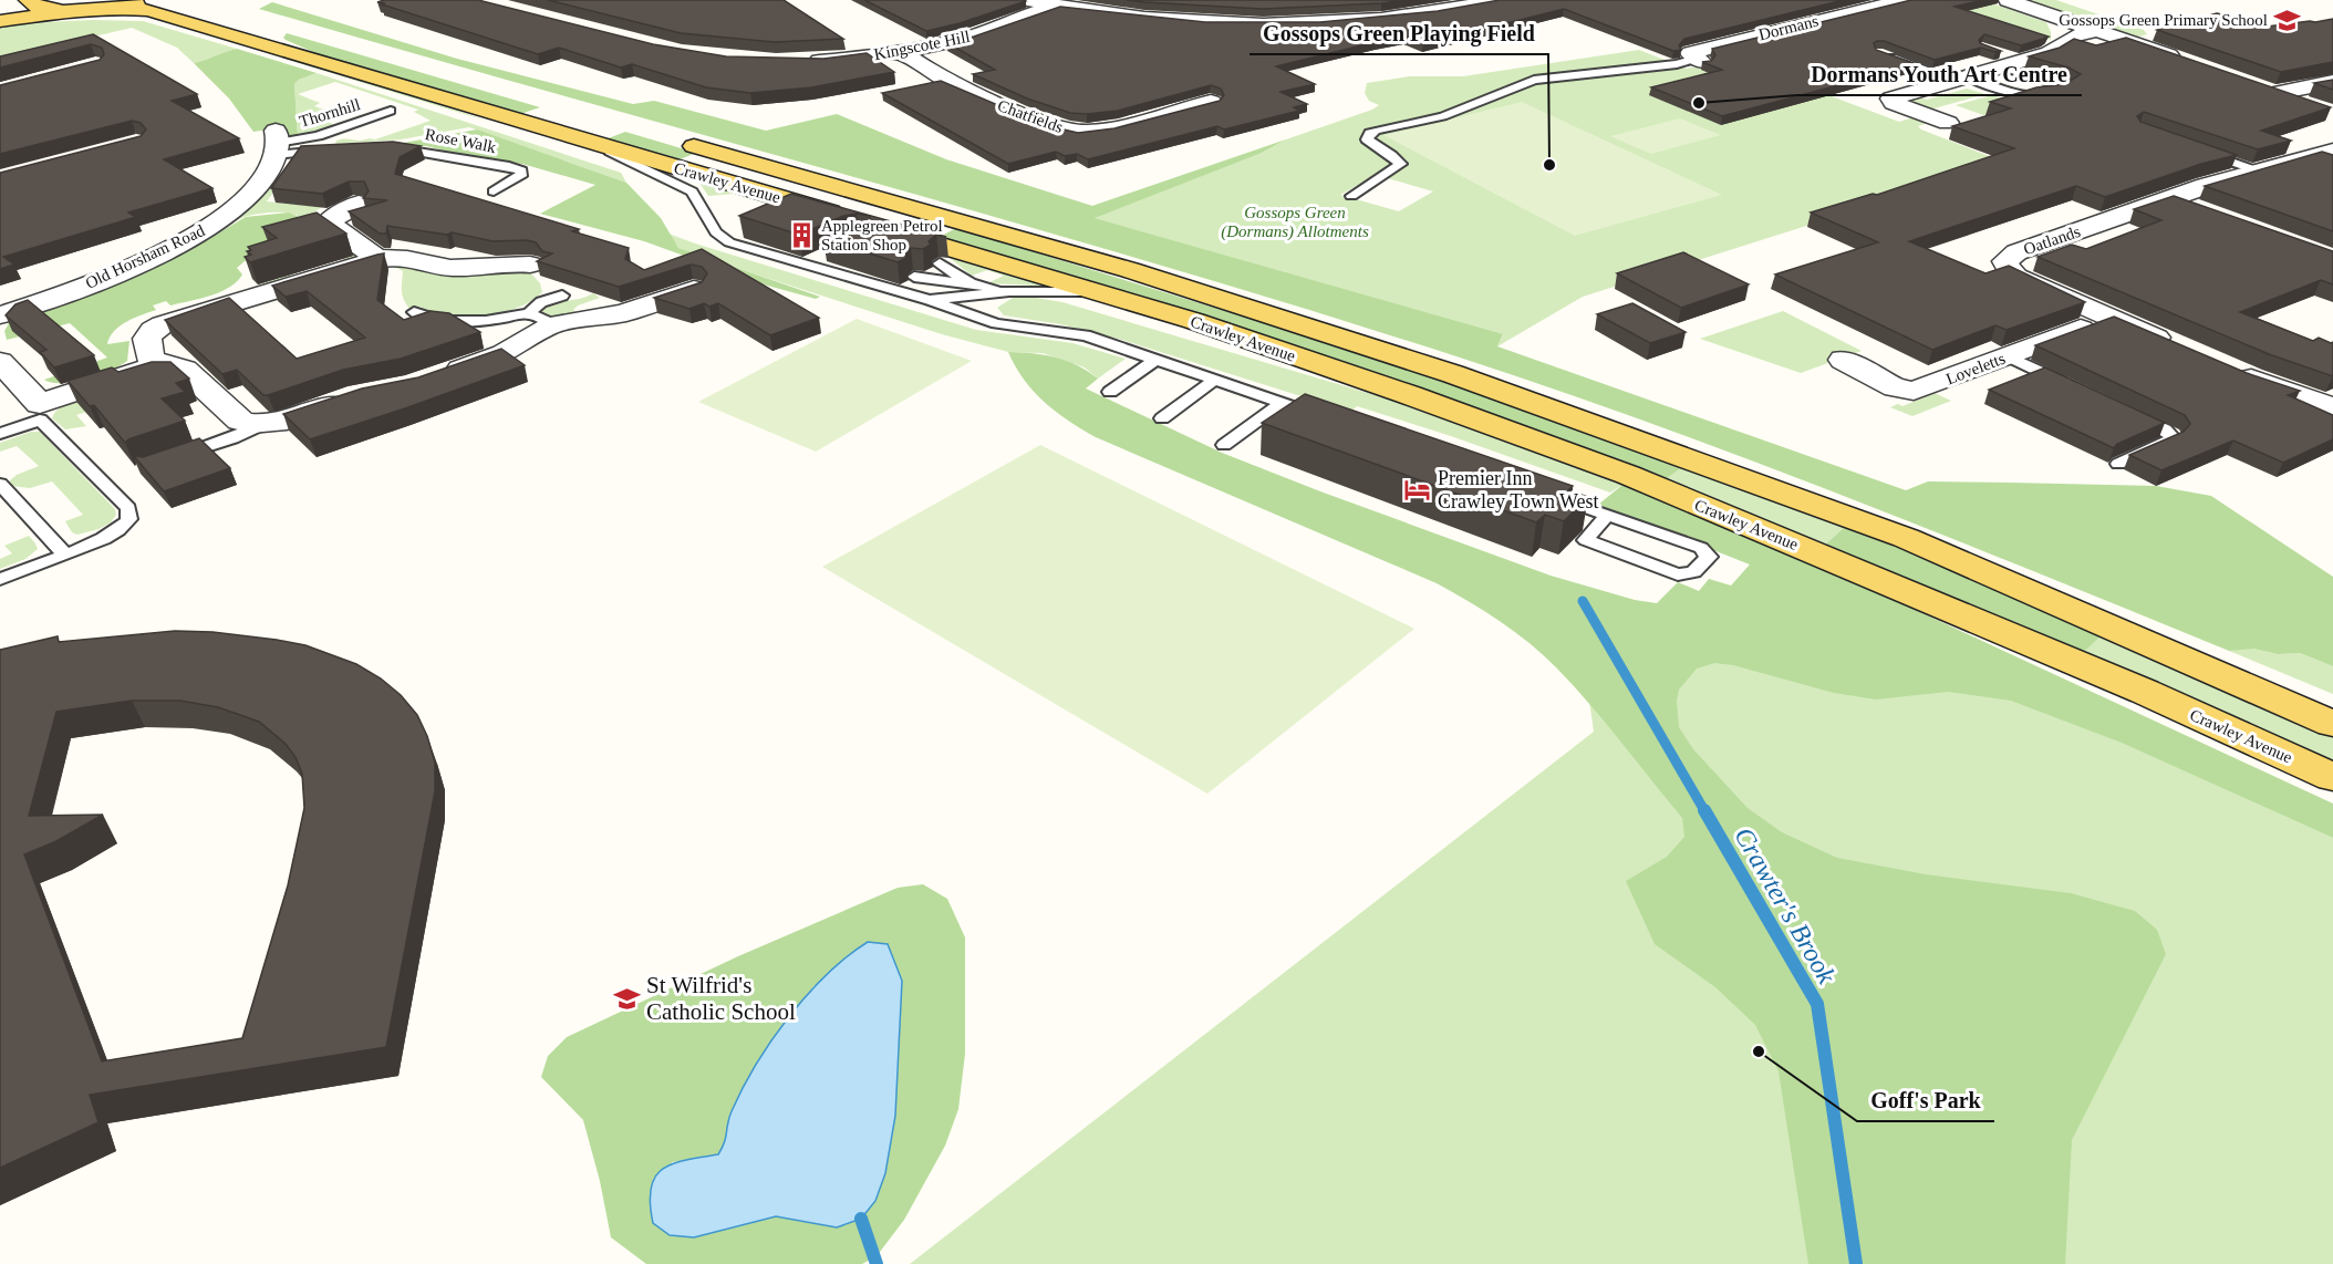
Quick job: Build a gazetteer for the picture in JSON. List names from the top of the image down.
{
  "streets": {
    "main road": ["Crawley Avenue"],
    "street": [
      "Dormans",
      "Kingscote Hill",
      "Chatfields",
      "Oatlands",
      "Old Horsham Road",
      "Loveletts"
    ],
    "lane": ["Thornhill", "Rose Walk"]
  },
  "crossings": [
    ["Kingscote Hill", "Chatfields"],
    ["Thornhill", "Old Horsham Road"],
    ["Oatlands", "Loveletts"]
  ],
  "water": ["Crawter's Brook"],
  "parks": ["Gossops Green (Dormans) Allotments"],
  "places": {
    "school or university": ["Gossops Green Primary School", "St Wilfrid's Catholic School"],
    "other": ["Dormans Youth Art Centre", "Gossops Green Playing Field", "Goff's Park"],
    "building": ["Applegreen Petrol Station Shop"],
    "hotel": ["Premier Inn Crawley Town West"]
  }
}
